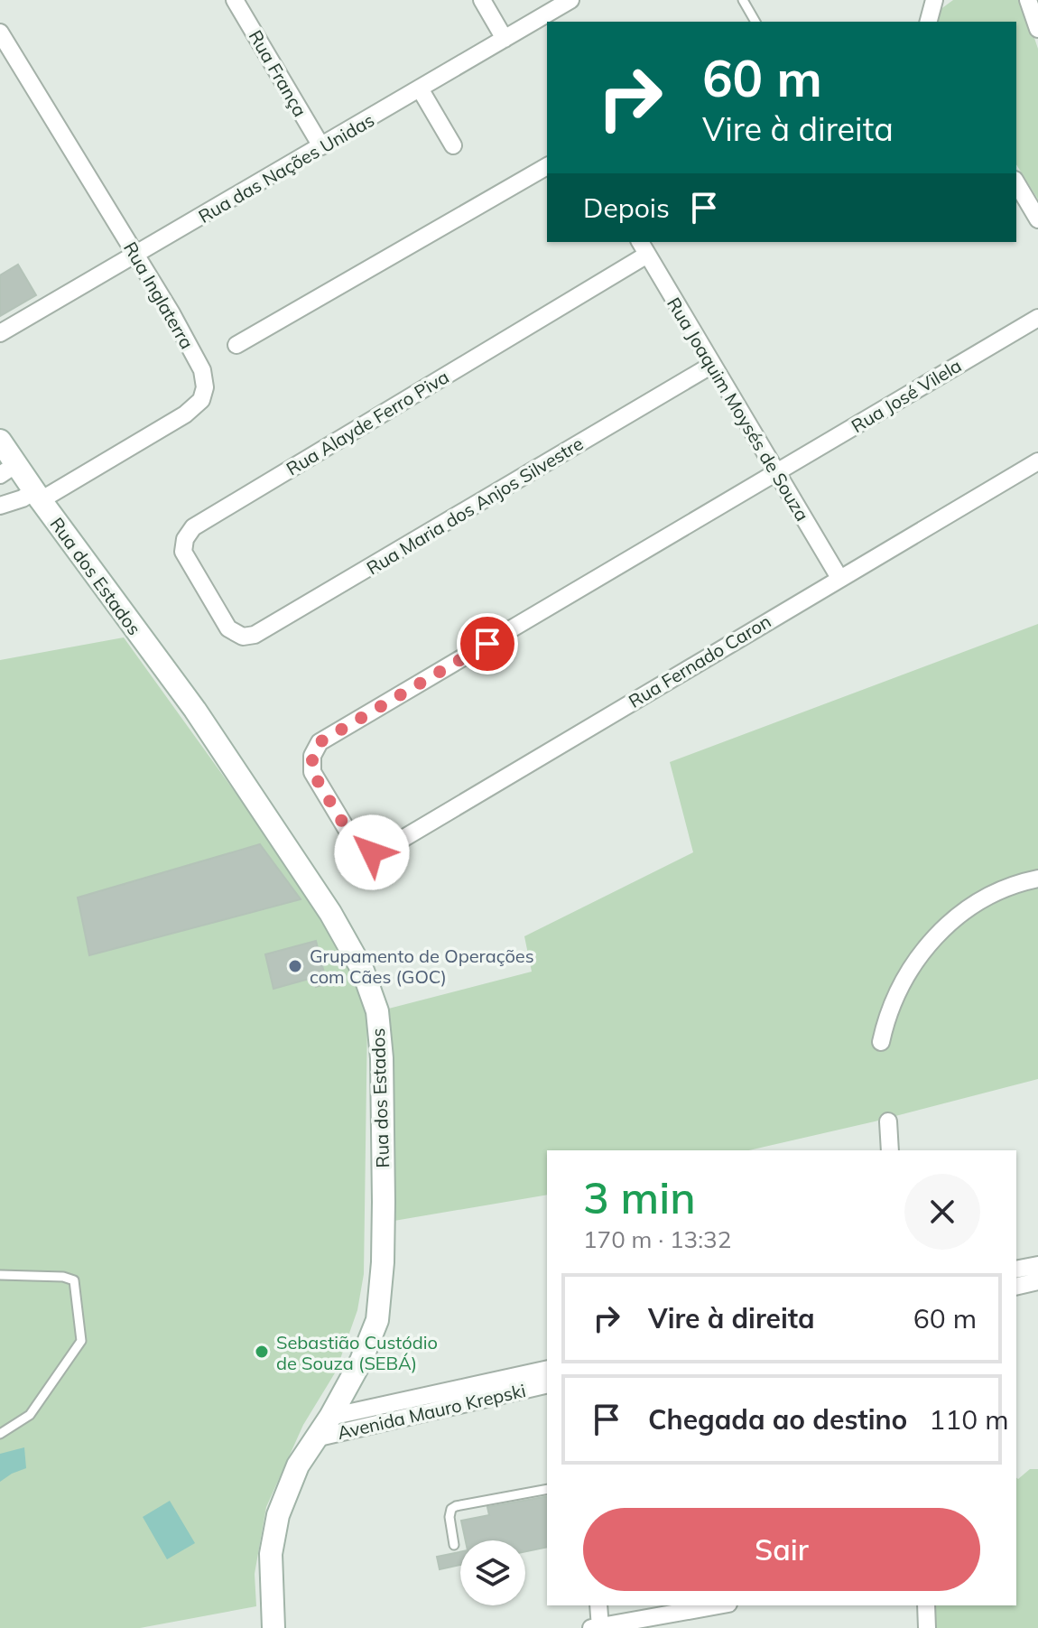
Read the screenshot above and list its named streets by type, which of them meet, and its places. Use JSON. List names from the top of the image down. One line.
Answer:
{"streets":{"street":["Rua França","Rua das Nações Unidas","Rua Inglaterra","Rua José Vilela","Rua Joaquim Moysés de Souza","Rua Alayde Ferro Piva","Rua Maria dos Anjos Silvestre","Rua dos Estados","Rua Fernado Caron","Avenida Mauro Krepski"]},"crossings":[["Rua França","Rua das Nações Unidas"],["Rua das Nações Unidas","Rua Inglaterra"],["Rua Inglaterra","Rua dos Estados"],["Rua José Vilela","Rua Joaquim Moysés de Souza"],["Rua José Vilela","Rua Fernado Caron"],["Rua Joaquim Moysés de Souza","Rua Alayde Ferro Piva"],["Rua Joaquim Moysés de Souza","Rua Maria dos Anjos Silvestre"],["Rua Joaquim Moysés de Souza","Rua Fernado Caron"],["Rua Alayde Ferro Piva","Rua Maria dos Anjos Silvestre"],["Rua dos Estados","Avenida Mauro Krepski"]],"places":["Grupamento de Operações com Cães (GOC)","Sebastião Custódio de Souza (SEBÁ)"],"page":{"turn":["60 m","Vire à direita"],"then":"Depois","heading":["3 min","170 m · 13:32"],"list":[{"name":"Vire à direita","value":"60 m"},{"name":"Chegada ao destino","value":"110 m"}],"buttons":"Sair"}}
